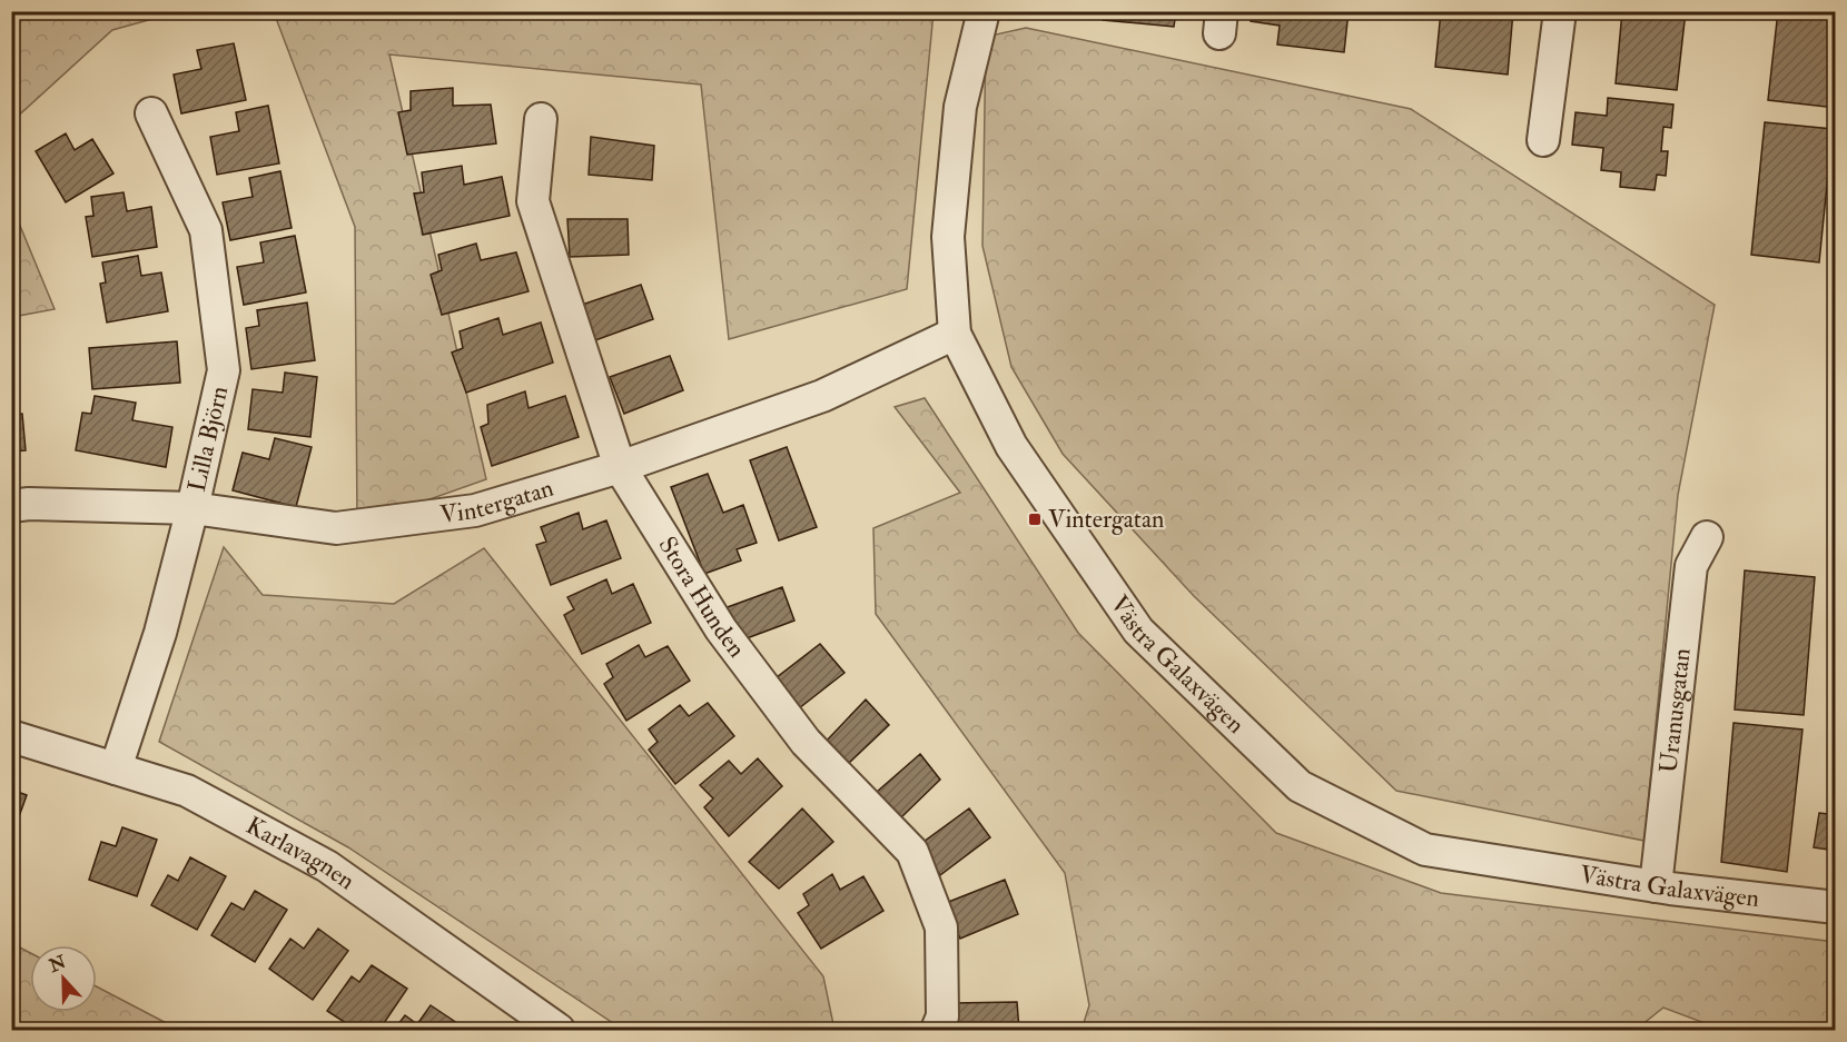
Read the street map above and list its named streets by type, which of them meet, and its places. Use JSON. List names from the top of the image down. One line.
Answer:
{"streets":{"street":["Lilla Björn","Vintergatan","Stora Hunden","Västra Galaxvägen","Uranusgatan","Karlavagnen"]},"crossings":[["Lilla Björn","Vintergatan"],["Lilla Björn","Karlavagnen"],["Vintergatan","Stora Hunden"],["Vintergatan","Västra Galaxvägen"],["Västra Galaxvägen","Uranusgatan"]],"places":{"transit":["Vintergatan"]},"north":"top"}
